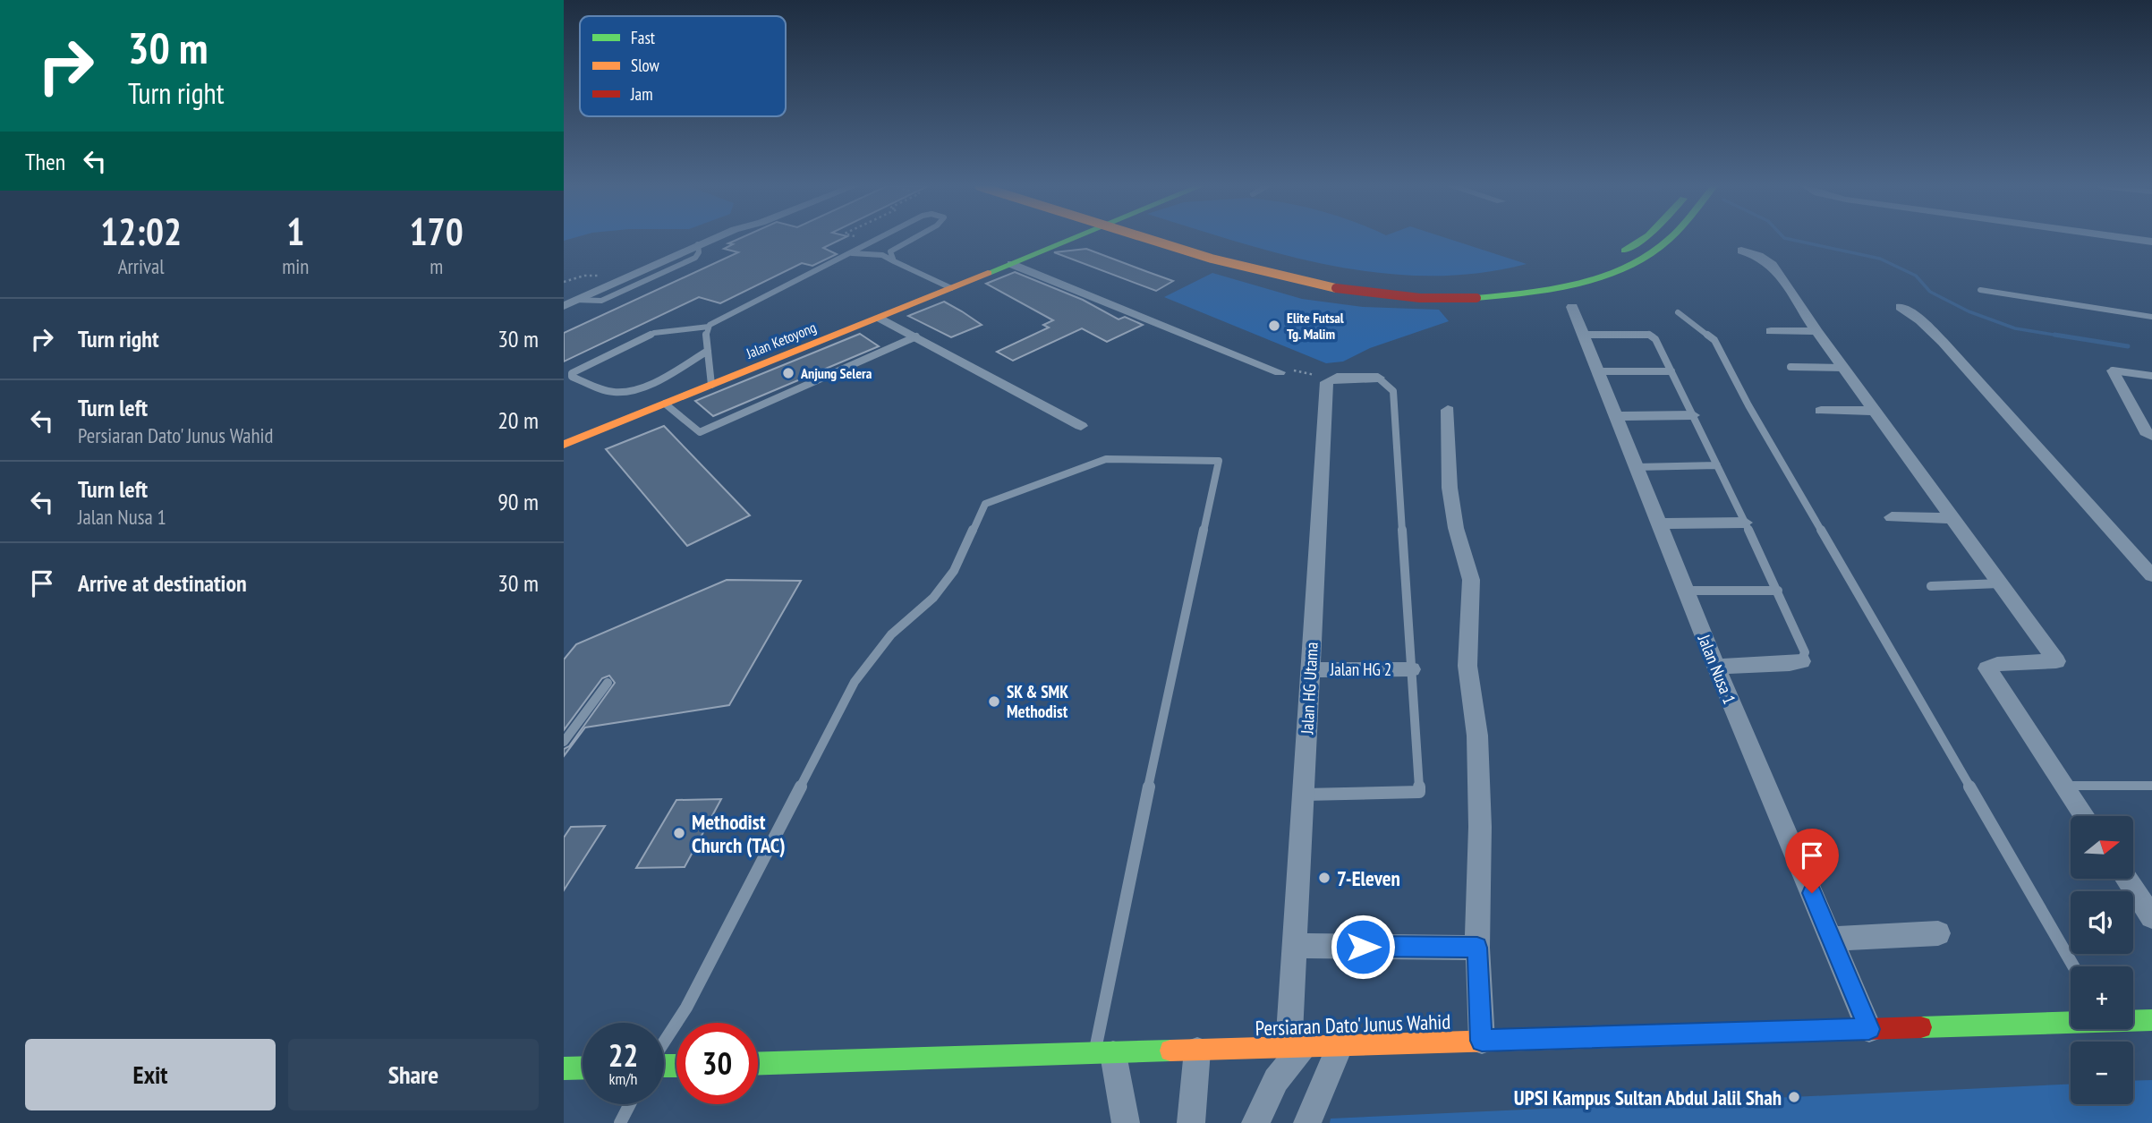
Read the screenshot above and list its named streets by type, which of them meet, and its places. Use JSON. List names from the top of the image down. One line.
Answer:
{"streets":{"main road":["Jalan Ketoyong","Persiaran Dato' Junus Wahid"],"street":["Jalan HG 2","Jalan Nusa 1","Jalan HG Utama"]},"crossings":[["Jalan HG 2","Jalan HG Utama"],["Jalan Nusa 1","Persiaran Dato' Junus Wahid"],["Jalan HG Utama","Persiaran Dato' Junus Wahid"]],"places":["Elite Futsal Tg. Malim","Anjung Selera","SK & SMK Methodist","Methodist Church (TAC)","7-Eleven","UPSI Kampus Sultan Abdul Jalil Shah"],"legend":["Fast","Slow","Jam"],"north":"right","page":{"turn":["30 m","Turn right"],"then":"Then","eta":["12:02","Arrival","1","min","170","m"],"list":[{"name":"Turn right","value":"30 m"},{"name":"Turn left","note":"Persiaran Dato' Junus Wahid","value":"20 m"},{"name":"Turn left","note":"Jalan Nusa 1","value":"90 m"},{"name":"Arrive at destination","value":"30 m"}],"map_buttons":["+","−"],"speed":"22 km/h","limit":"30","buttons":["Exit","Share"]}}
